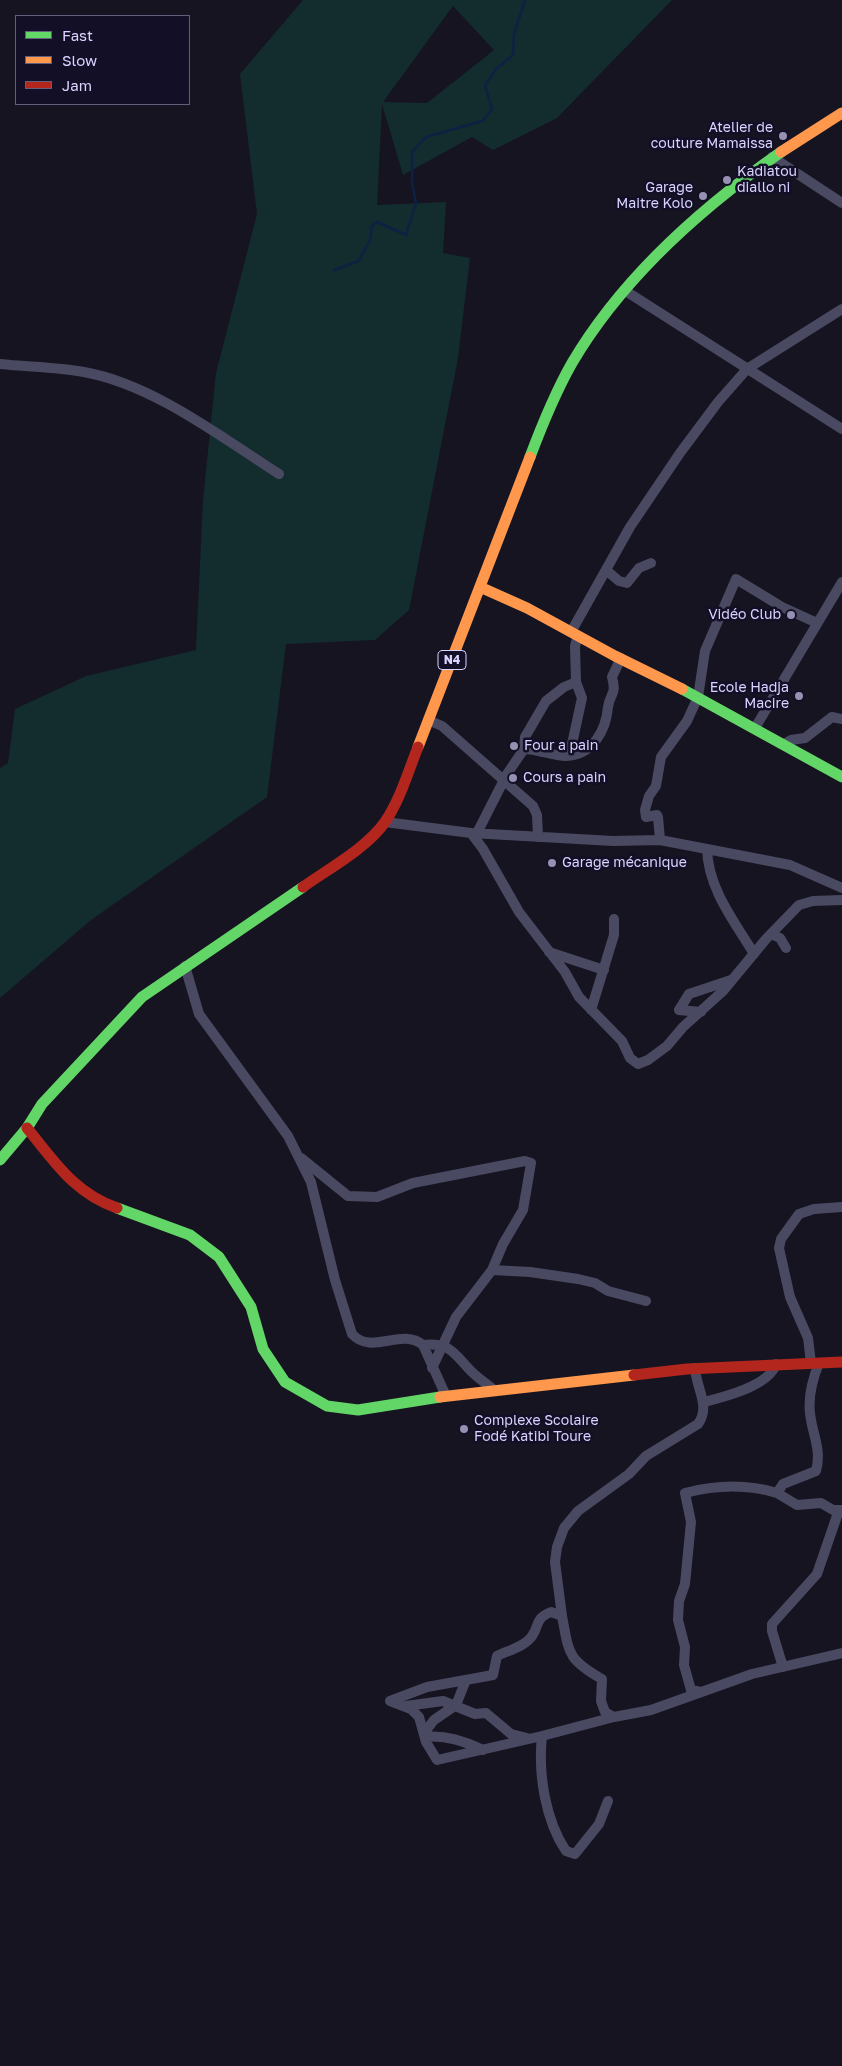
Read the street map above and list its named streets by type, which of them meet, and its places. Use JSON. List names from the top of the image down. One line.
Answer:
{"streets":{"main road":["N4"]},"places":["Atelier de couture Mamaissa","Kadiatou diallo ni","Garage Maitre Kolo","Vidéo Club","Ecole Hadja Macire","Four a pain","Cours a pain","Garage mécanique","Complexe Scolaire Fodé Katibi Toure"],"legend":["Fast","Slow","Jam"]}
